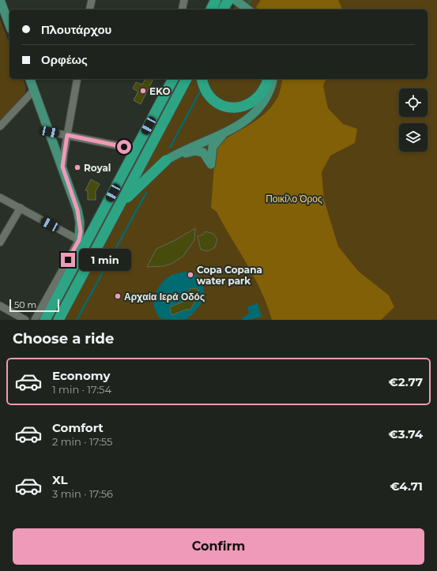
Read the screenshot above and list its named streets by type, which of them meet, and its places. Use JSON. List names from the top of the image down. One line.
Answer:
{"parks":["Ποικίλο Όρος"],"places":["EKO","Royal","Copa Copana water park","Αρχαία Ιερά Οδός"],"scale_bar":"50 m","page":{"banner":["Πλουτάρχου","Ορφέως"],"bubble":"1 min","scale":"50 m","heading":"Choose a ride","list":[{"name":"Economy","note":"1 min · 17:54","value":"€2.77"},{"name":"Comfort","note":"2 min · 17:55","value":"€3.74"},{"name":"XL","note":"3 min · 17:56","value":"€4.71"}],"buttons":"Confirm"}}
